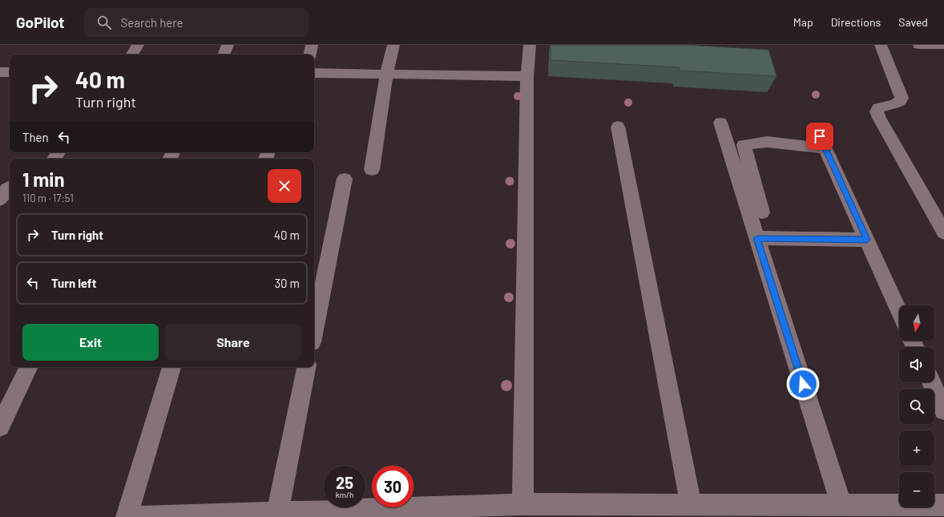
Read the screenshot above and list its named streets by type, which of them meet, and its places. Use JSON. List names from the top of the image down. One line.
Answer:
{"north":"bottom","page":{"header":"GoPilot","search":"Search here","nav":["Map","Directions","Saved"],"turn":["40 m","Turn right"],"then":"Then","heading":["1 min","110 m · 17:51"],"list":[{"name":"Turn right","value":"40 m"},{"name":"Turn left","value":"30 m"}],"map_buttons":["+","−"],"buttons":["Exit","Share"],"speed":"25 km/h","limit":"30"}}
